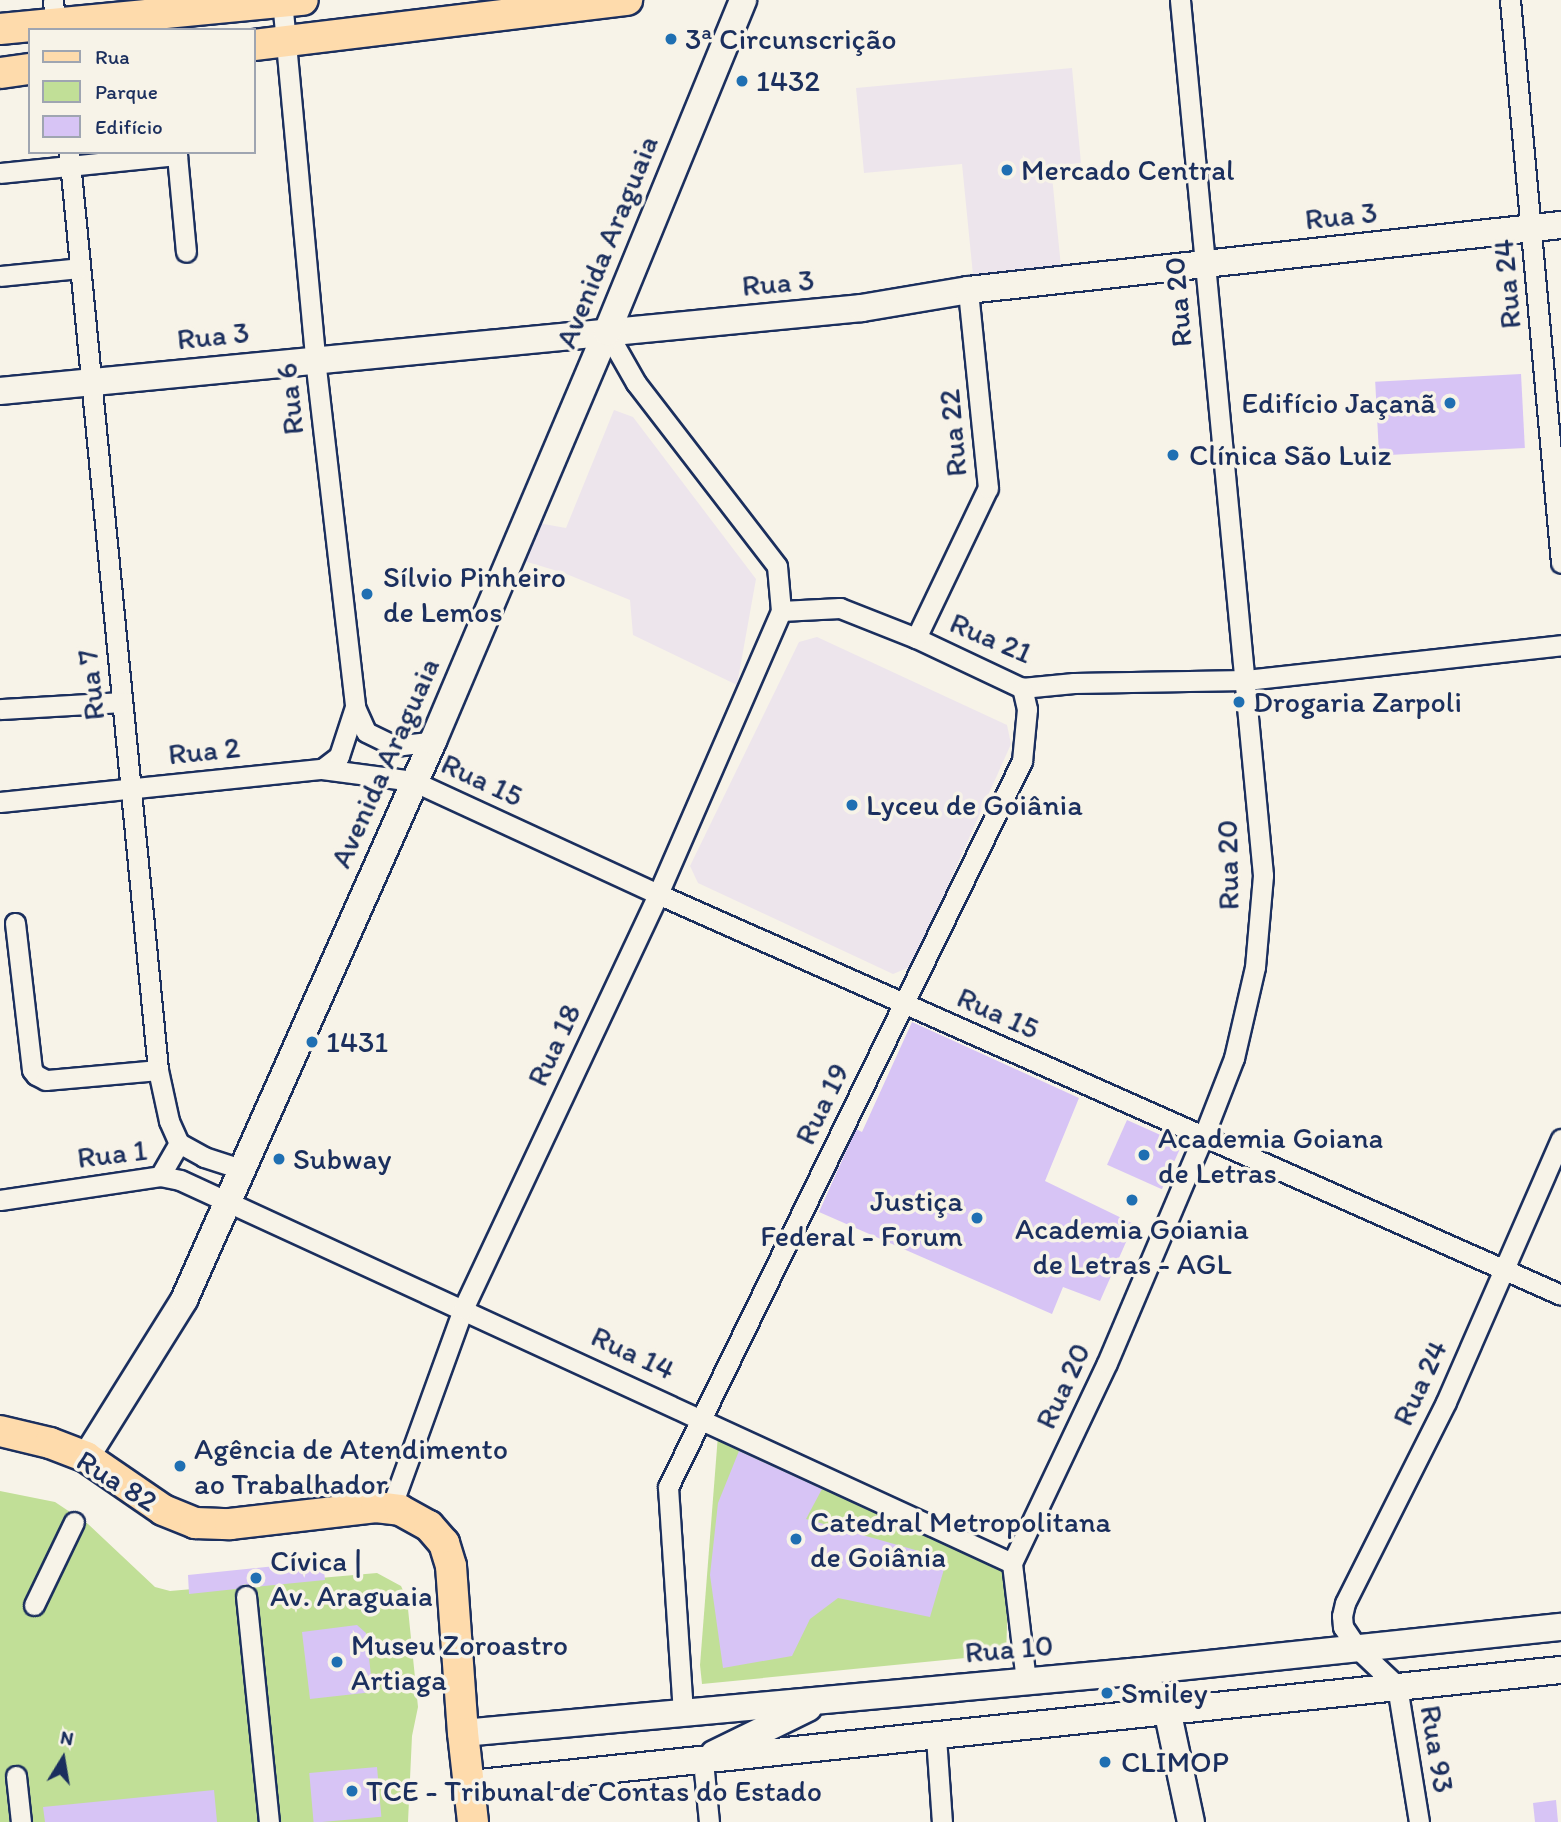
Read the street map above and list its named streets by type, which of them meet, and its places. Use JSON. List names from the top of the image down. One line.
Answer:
{"streets":{"main road":["Rua 3","Avenida Araguaia","Rua 82","Rua 10"],"street":["Rua 24","Rua 20","Rua 6","Rua 22","Rua 21","Rua 7","Rua 2","Rua 15","Rua 18","Rua 19","Rua 1","Rua 14","Rua 93"]},"crossings":[["Rua 3","Avenida Araguaia"],["Rua 3","Rua 24"],["Rua 3","Rua 20"],["Rua 3","Rua 6"],["Rua 3","Rua 22"],["Rua 3","Rua 7"],["Avenida Araguaia","Rua 6"],["Avenida Araguaia","Rua 2"],["Avenida Araguaia","Rua 15"],["Avenida Araguaia","Rua 1"],["Avenida Araguaia","Rua 14"],["Avenida Araguaia","Rua 82"],["Rua 24","Rua 15"],["Rua 24","Rua 10"],["Rua 20","Rua 21"],["Rua 20","Rua 15"],["Rua 20","Rua 14"],["Rua 6","Rua 2"],["Rua 22","Rua 21"],["Rua 21","Rua 18"],["Rua 21","Rua 19"],["Rua 7","Rua 2"],["Rua 2","Rua 15"],["Rua 15","Rua 18"],["Rua 15","Rua 19"],["Rua 18","Rua 14"],["Rua 18","Rua 82"],["Rua 19","Rua 14"],["Rua 19","Rua 10"],["Rua 1","Rua 14"],["Rua 82","Rua 10"]],"places":["3ª Circunscrição","1432","Mercado Central","Edifício Jaçanã","Clínica São Luiz","Sílvio Pinheiro de Lemos","Drogaria Zarpoli","Lyceu de Goiânia","1431","Academia Goiana de Letras","Subway","Academia Goiania de Letras - AGL","Justiça Federal - Forum","Agência de Atendimento ao Trabalhador","Catedral Metropolitana de Goiânia","Cívica | Av. Araguaia","Museu Zoroastro Artiaga","Smiley","CLIMOP","TCE - Tribunal de Contas do Estado"],"legend":["Rua","Parque","Edifício"],"north":"top"}
